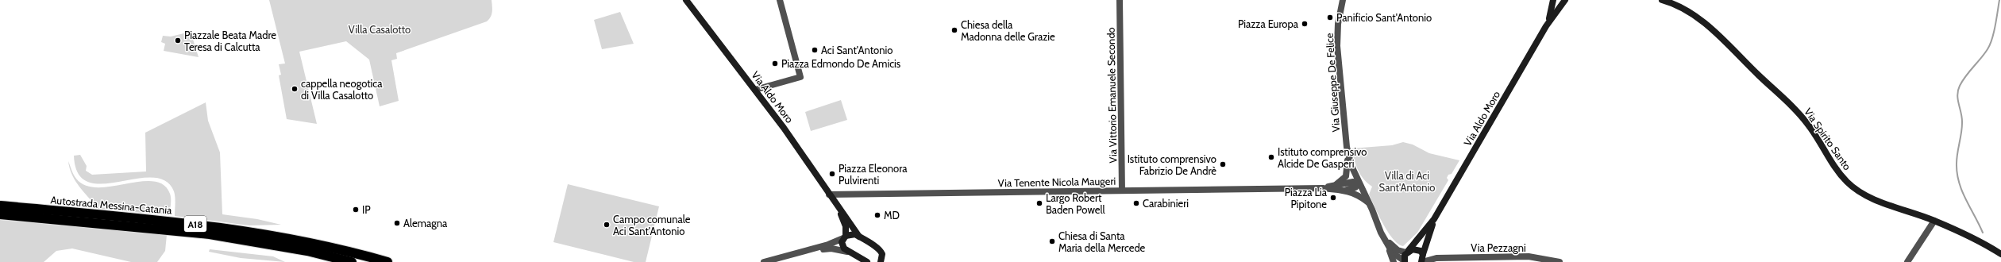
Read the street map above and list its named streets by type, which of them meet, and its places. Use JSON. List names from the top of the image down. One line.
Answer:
{"streets":{"highway":["Autostrada Messina-Catania","A18"],"main road":["Via Aldo Moro","Via Spirito Santo"],"street":["Via Giuseppe De Felice","Via Vittorio Emanuele Secondo","Via Tenente Nicola Maugeri","Via Pezzagni"]},"crossings":[["Via Vittorio Emanuele Secondo","Via Tenente Nicola Maugeri"],["Via Aldo Moro","Via Tenente Nicola Maugeri"]],"parks":["Villa Casalotto","Villa di Aci Sant'Antonio"],"places":["Panificio Sant'Antonio","Piazza Europa","Chiesa della Madonna delle Grazie","Piazzale Beata Madre Teresa di Calcutta","Aci Sant'Antonio","Piazza Edmondo De Amicis","cappella neogotica di Villa Casalotto","Istituto comprensivo Alcide De Gasperi","Istituto comprensivo Fabrizio De Andrè","Piazza Eleonora Pulvirenti","Piazza Lia Pipitone","Largo Robert Baden Powell","Carabinieri","IP","MD","Alemagna","Campo comunale Aci Sant'Antonio","Chiesa di Santa Maria della Mercede"]}
